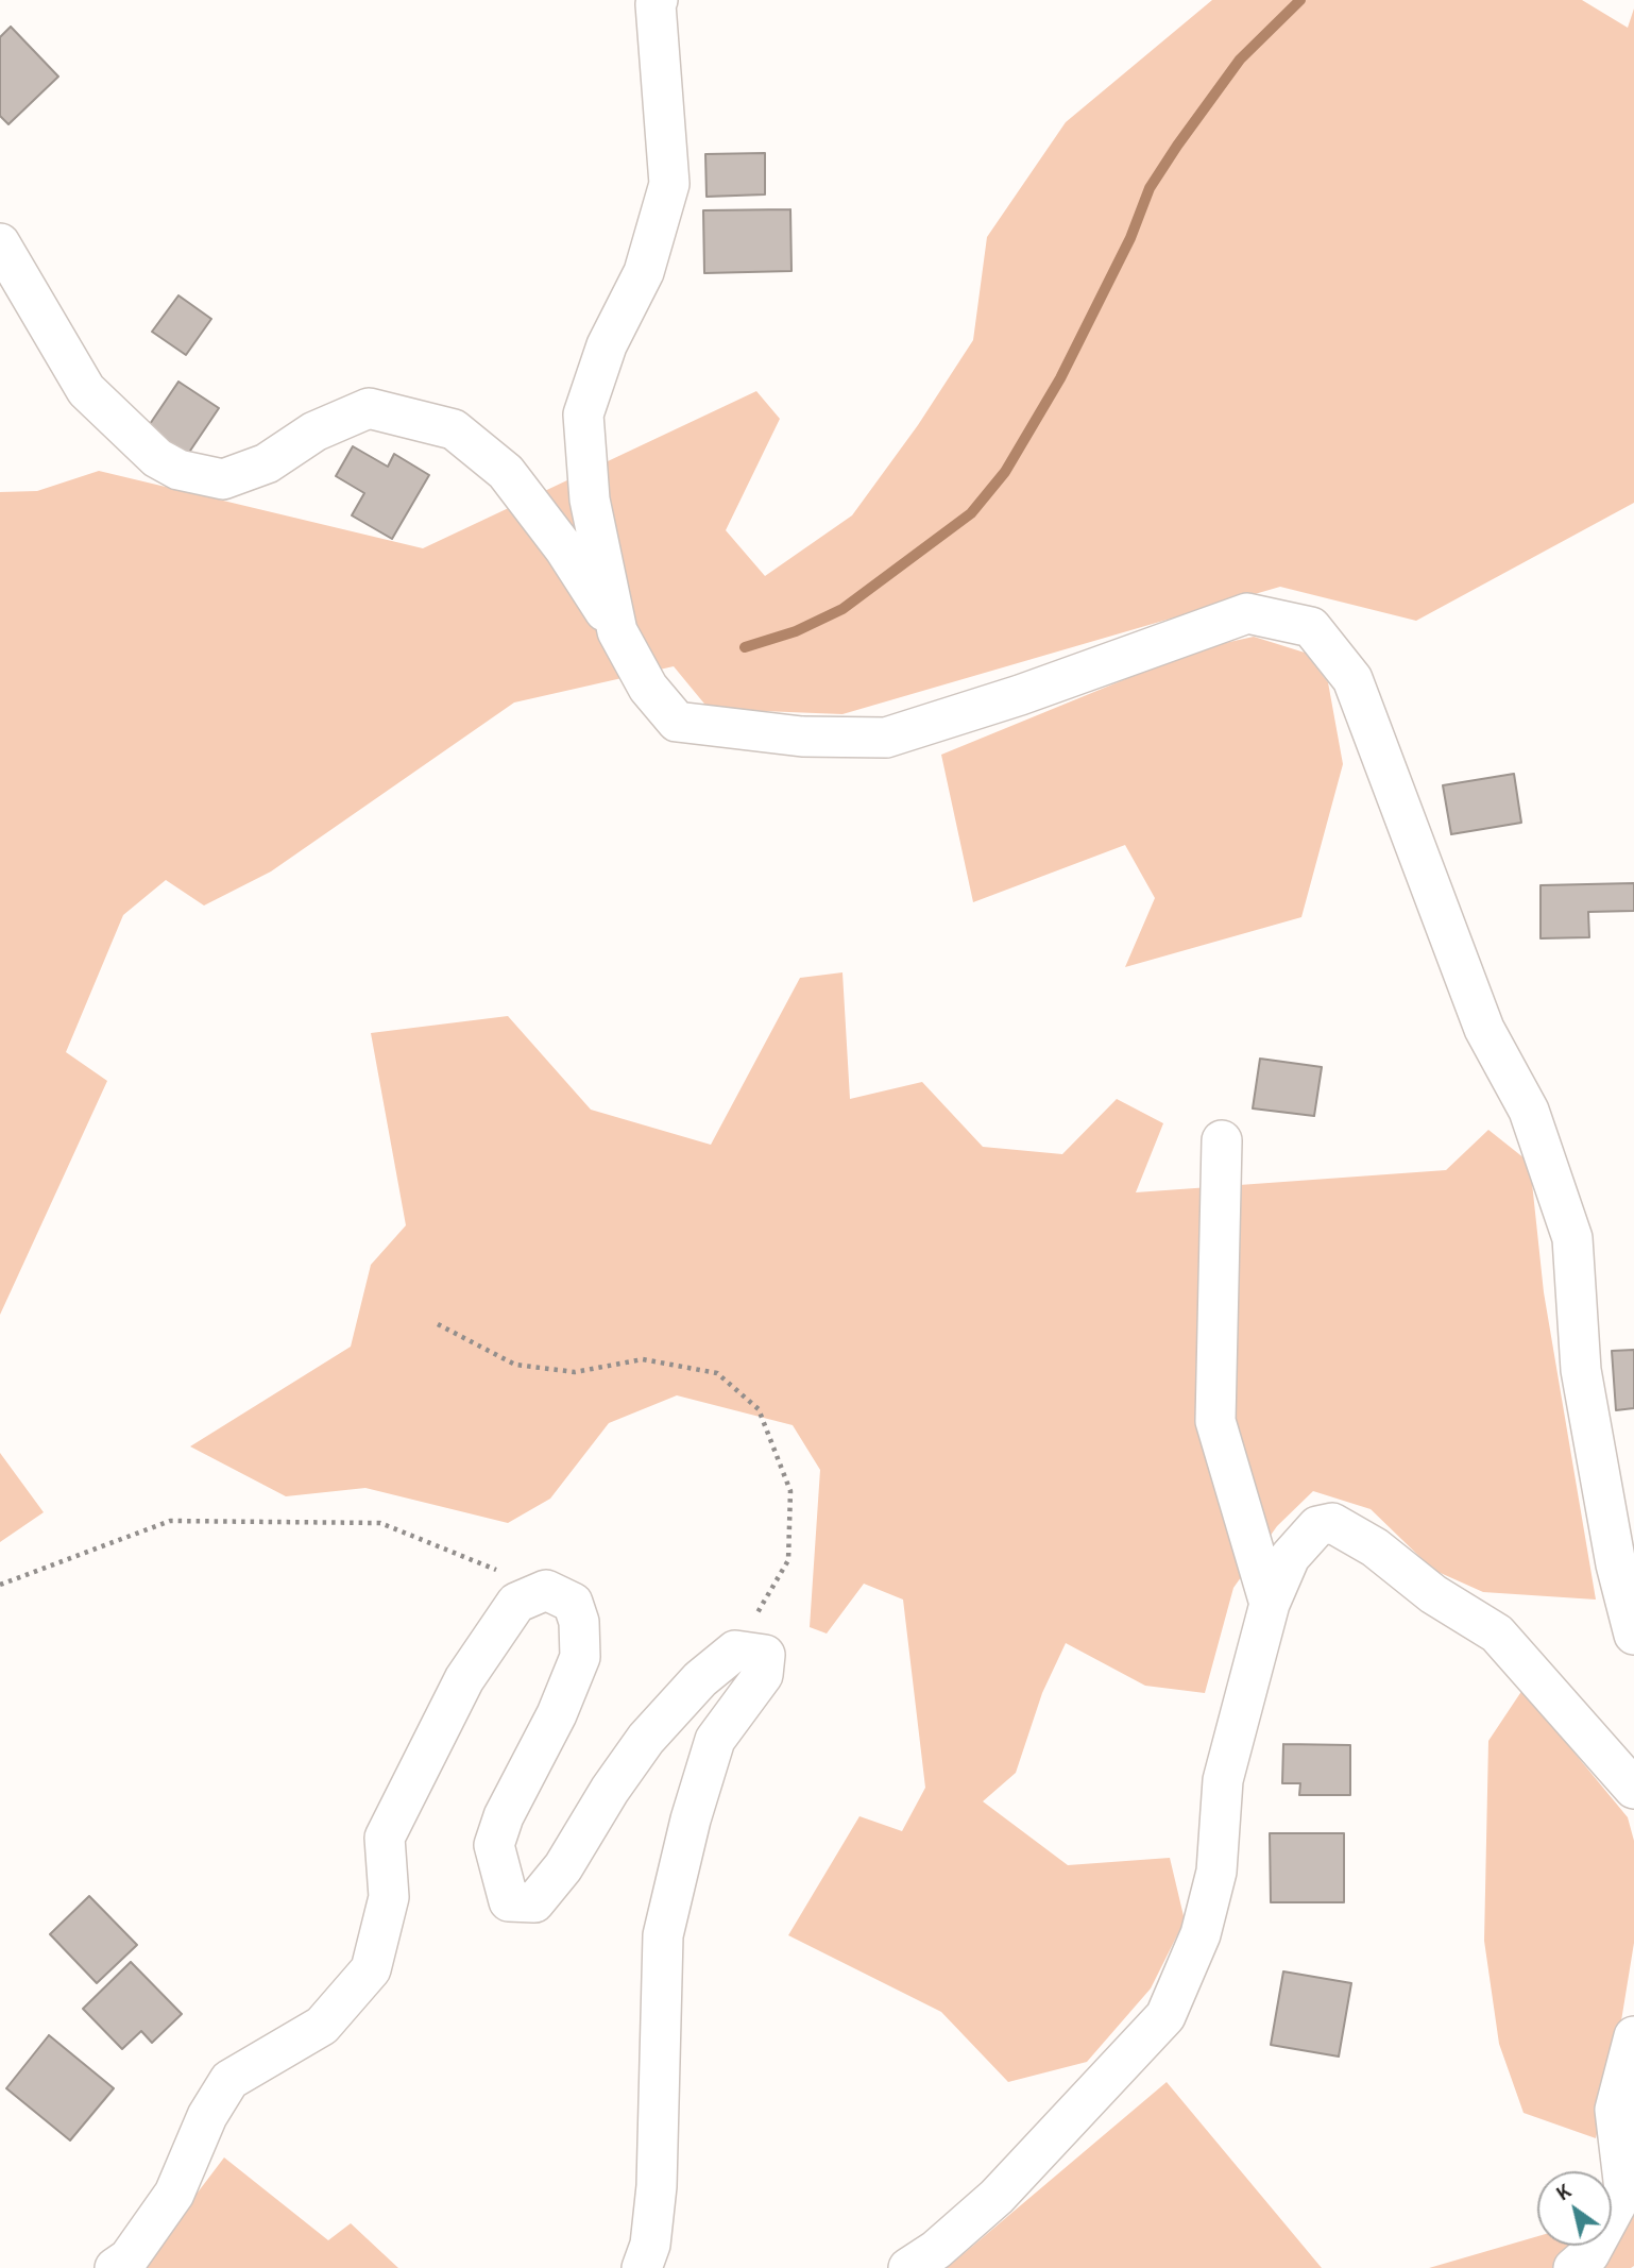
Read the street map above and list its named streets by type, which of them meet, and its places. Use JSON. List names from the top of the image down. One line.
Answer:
{"north":"top left"}
